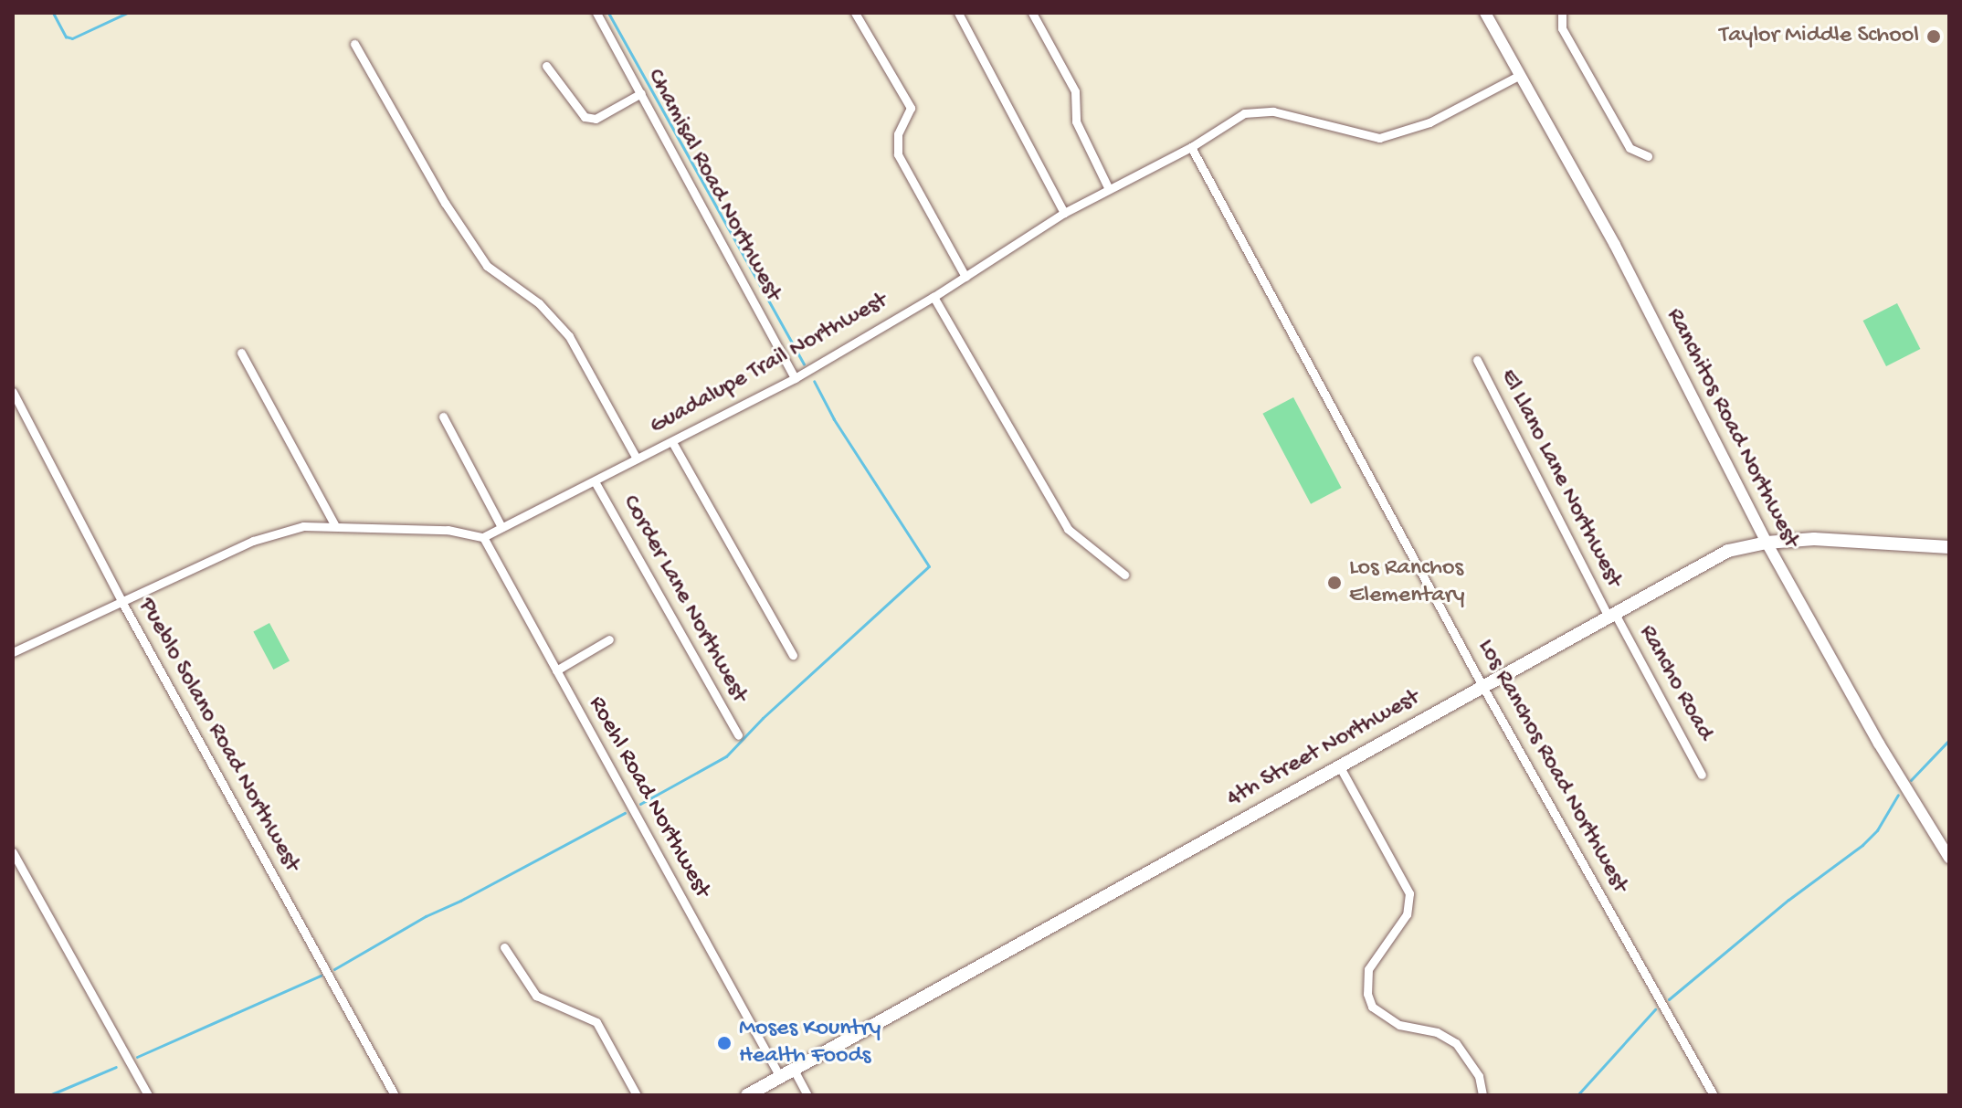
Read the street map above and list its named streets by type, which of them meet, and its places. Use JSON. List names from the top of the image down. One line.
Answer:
{"streets":{"main road":["4th Street Northwest"],"street":["Chamisal Road Northwest","Guadalupe Trail Northwest","Ranchitos Road Northwest","El Llano Lane Northwest","Corder Lane Northwest","Rancho Road","Pueblo Solano Road Northwest","Los Ranchos Road Northwest","Roehl Road Northwest"]},"crossings":[["Chamisal Road Northwest","Guadalupe Trail Northwest"],["Guadalupe Trail Northwest","Ranchitos Road Northwest"],["Guadalupe Trail Northwest","Corder Lane Northwest"],["Guadalupe Trail Northwest","Los Ranchos Road Northwest"],["Guadalupe Trail Northwest","Roehl Road Northwest"],["Ranchitos Road Northwest","4th Street Northwest"],["El Llano Lane Northwest","Rancho Road"],["El Llano Lane Northwest","4th Street Northwest"],["Rancho Road","4th Street Northwest"],["4th Street Northwest","Los Ranchos Road Northwest"],["4th Street Northwest","Roehl Road Northwest"]],"places":["Taylor Middle School","Los Ranchos Elementary","Moses Kountry Health Foods"]}
